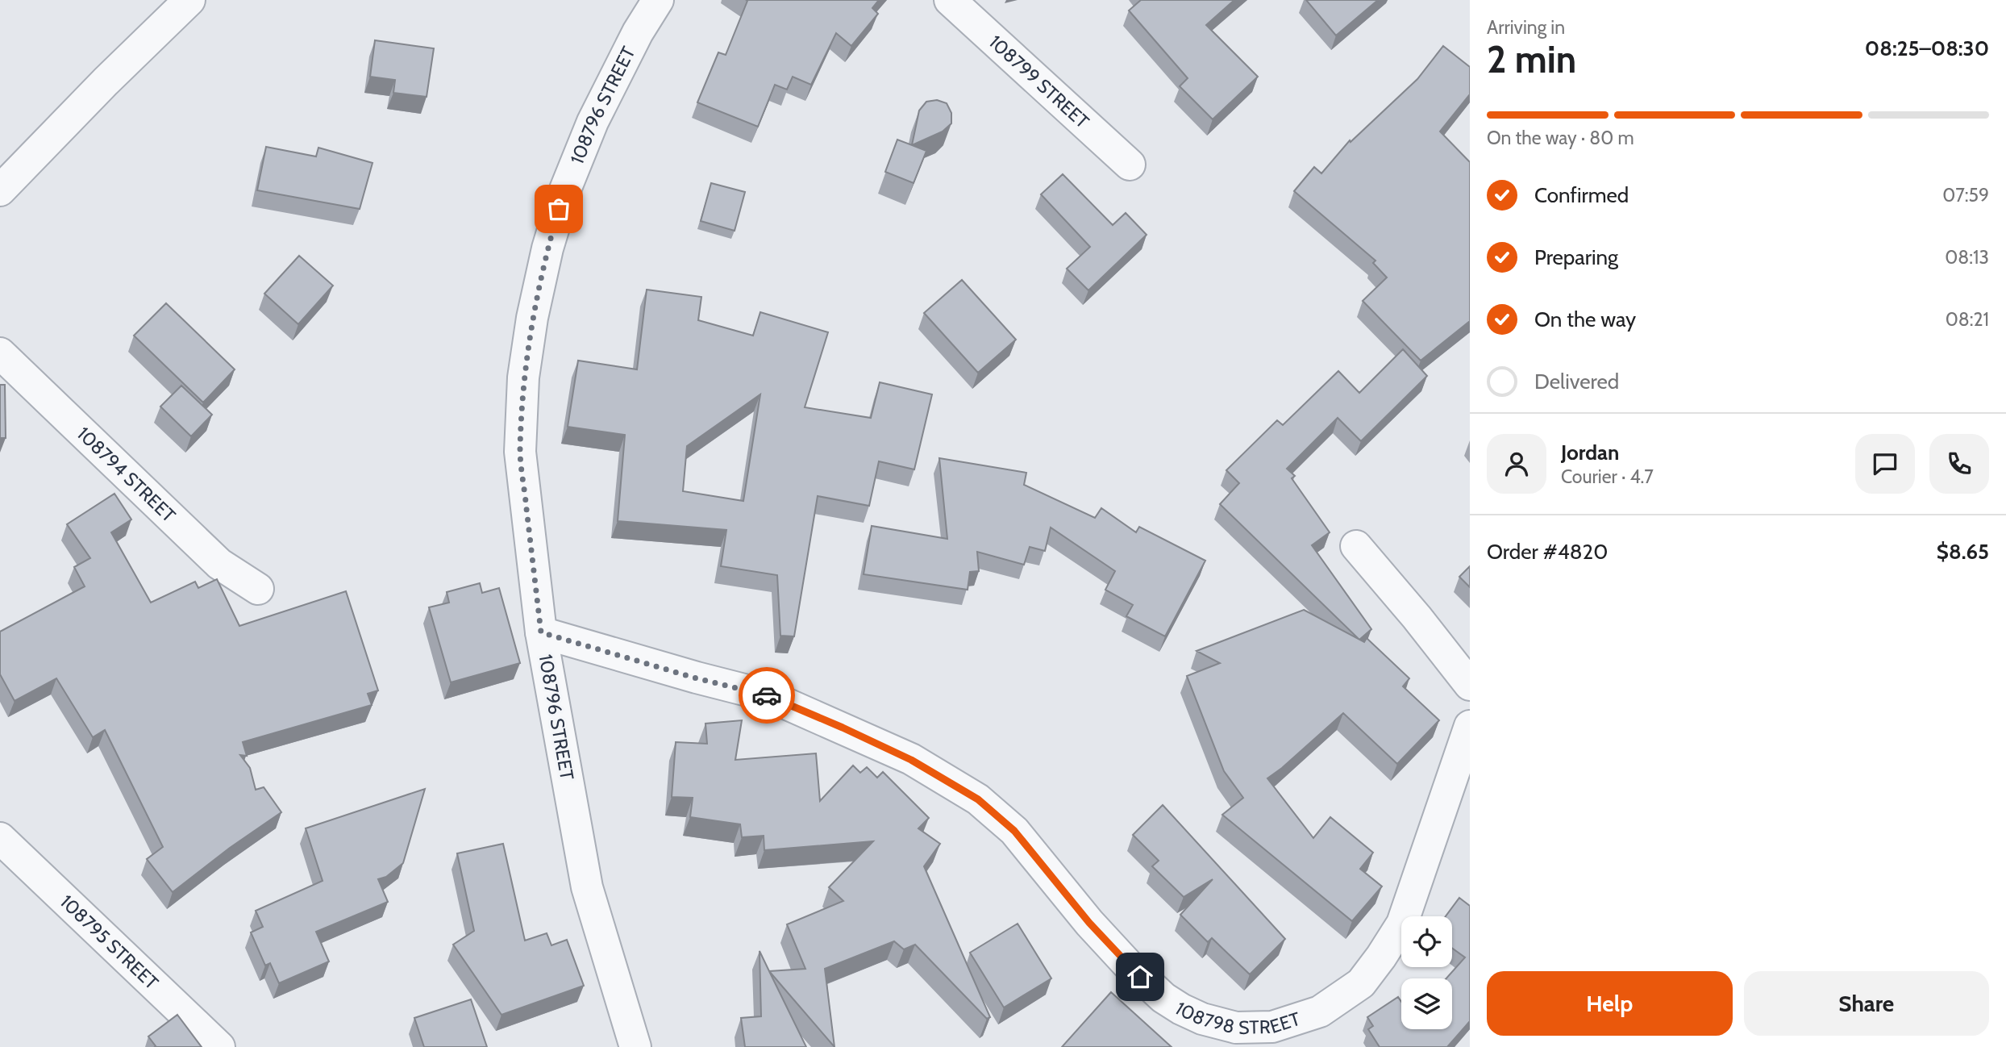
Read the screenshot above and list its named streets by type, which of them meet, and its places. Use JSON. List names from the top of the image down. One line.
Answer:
{"streets":{"street":["108799 STREET","108796 STREET","108794 STREET","108795 STREET","108798 STREET"]},"crossings":[["108796 STREET","108798 STREET"]],"page":{"heading":["2 min","Arriving in","08:25–08:30"],"panel":["Jordan","Courier · 4.7","Order #4820","$8.65"],"bar":"On the way · 80 m","list":[["Confirmed","07:59"],["Preparing","08:13"],["On the way","08:21"],"Delivered"],"buttons":["Help","Share"]}}
